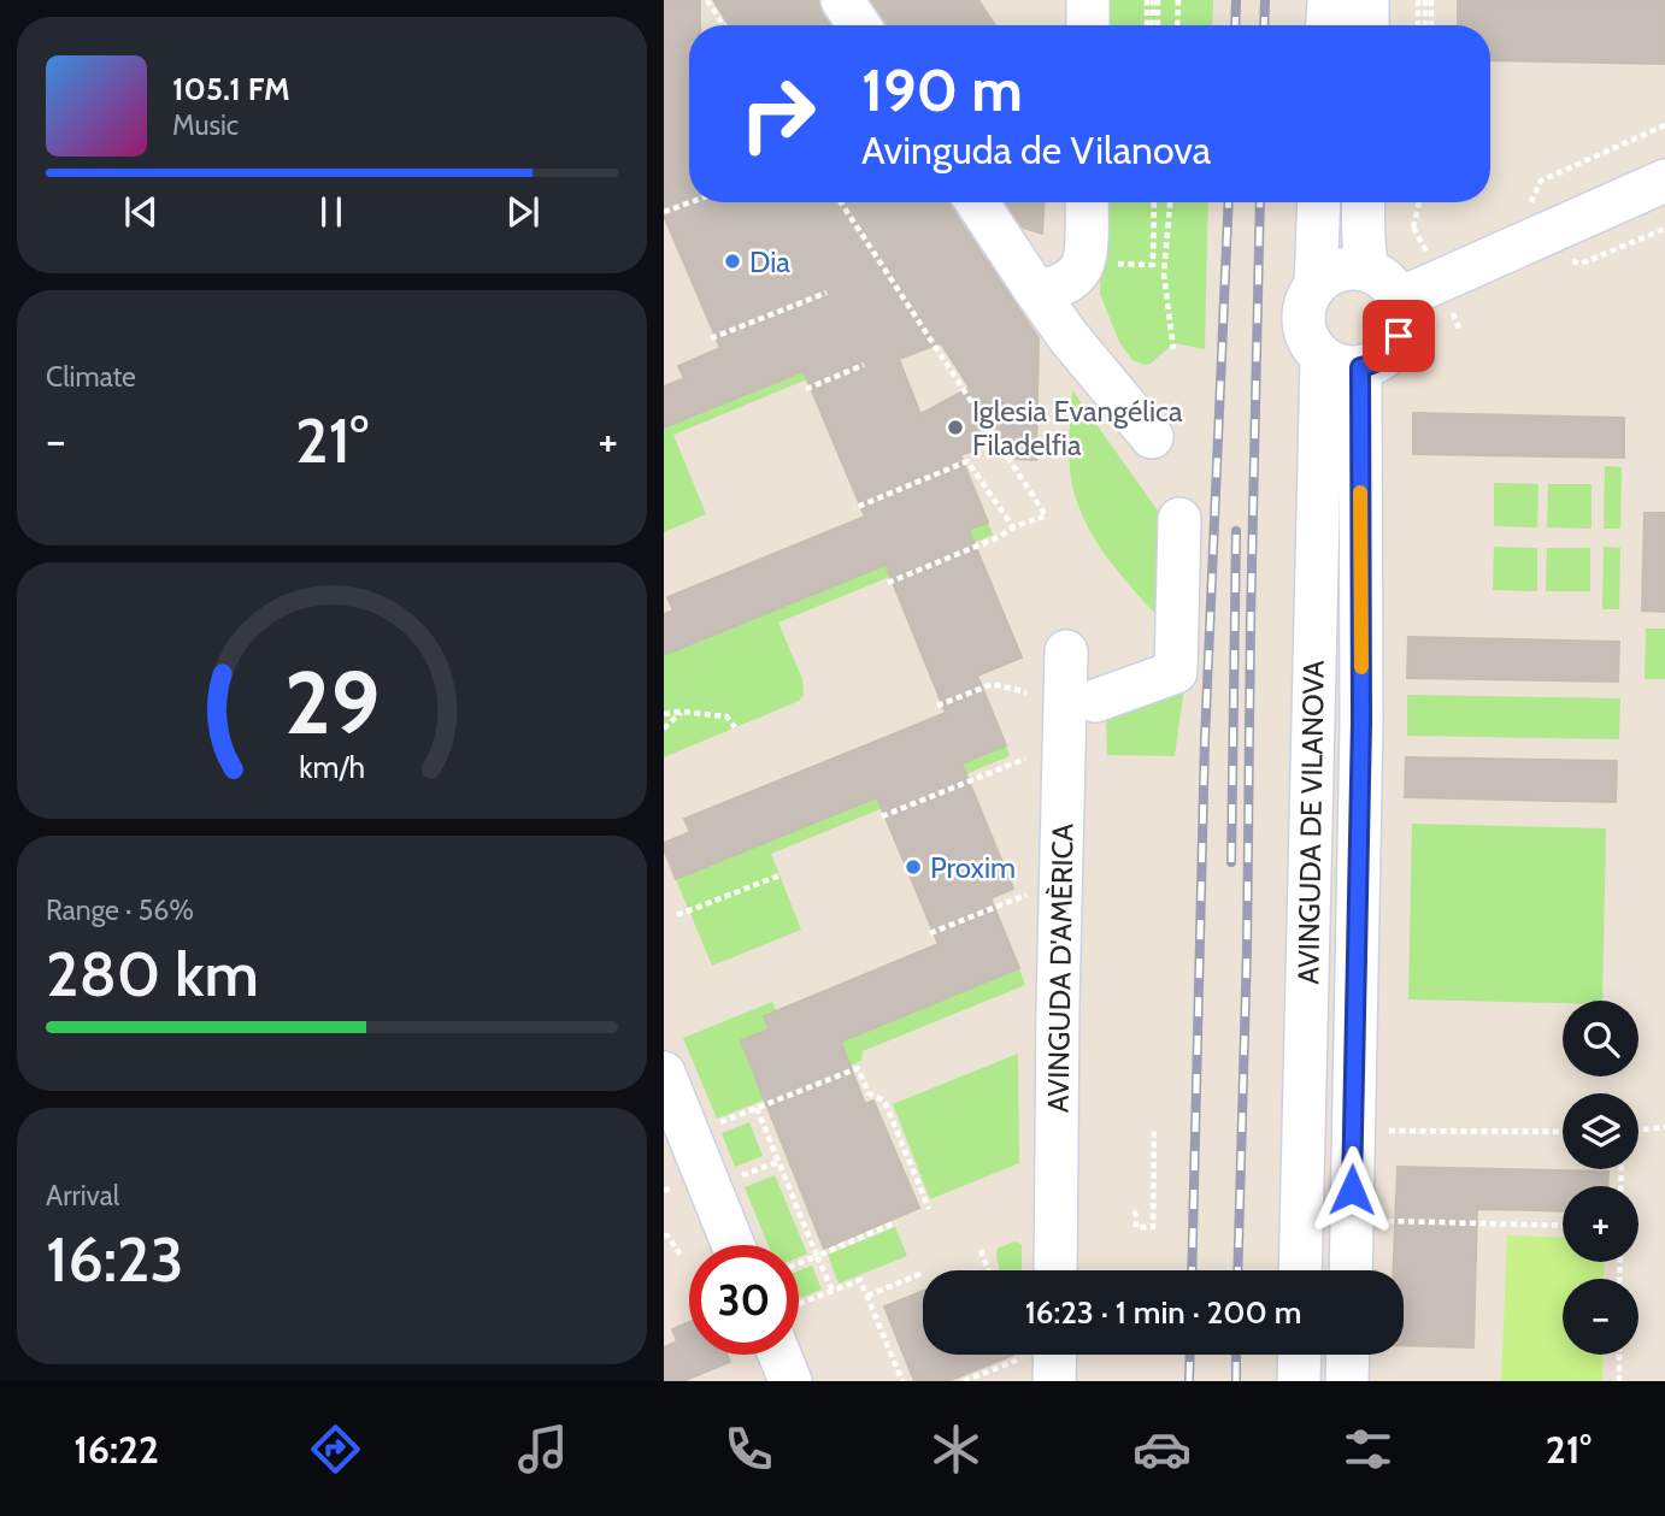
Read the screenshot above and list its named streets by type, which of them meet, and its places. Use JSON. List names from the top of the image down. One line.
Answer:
{"streets":{"street":["AVINGUDA DE VILANOVA","AVINGUDA D'AMÈRICA"]},"places":["Dia","Iglesia Evangélica Filadelfia","Proxim"],"page":{"turn":["190 m","Avinguda de Vilanova"],"song":["105.1 FM","Music"],"tile":["Climate",["Range · 56%","280 km"],["Arrival","16:23"]],"heat":["−","21°","+"],"map_buttons":["+","−"],"limit":"30","trip":"16:23 · 1 min · 200 m","tabs":["16:22","21°"],"gauge":["29","km/h"]}}
